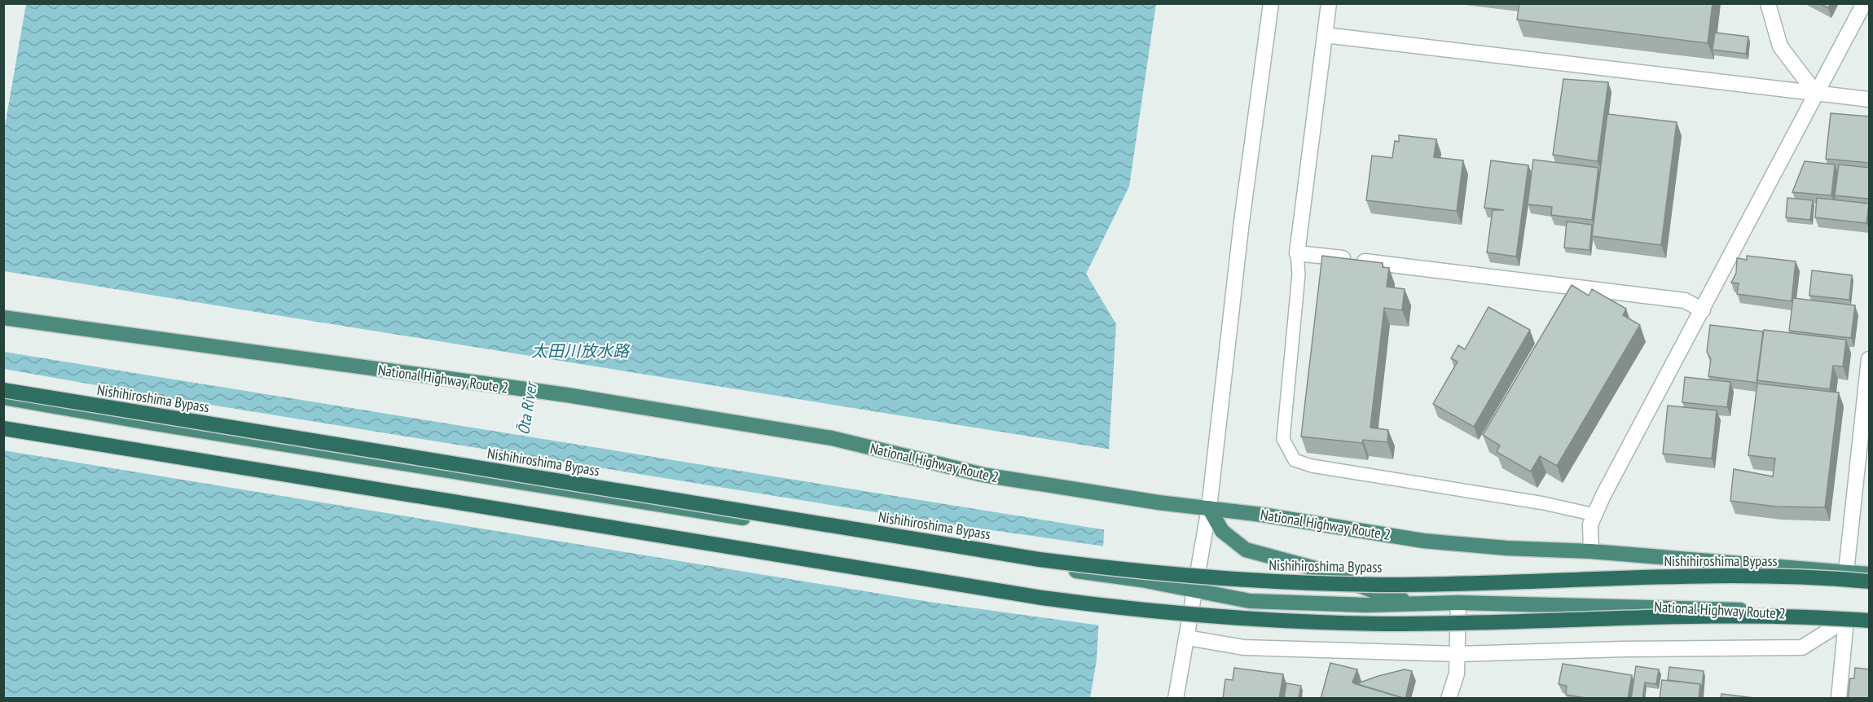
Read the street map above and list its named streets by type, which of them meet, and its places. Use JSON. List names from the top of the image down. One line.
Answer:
{"streets":{"highway":["National Highway Route 2","Nishihiroshima Bypass"]},"water":["太田川放水路","Ōta River"]}
